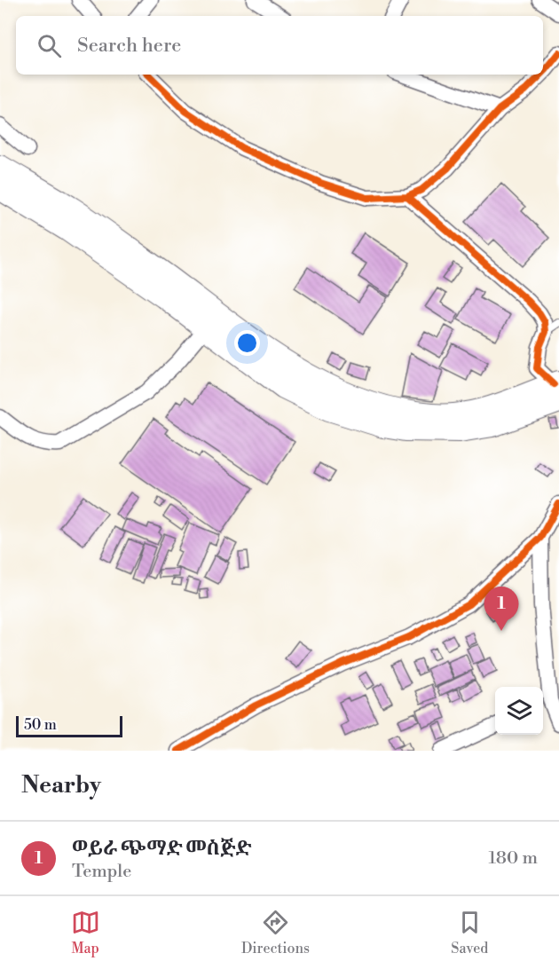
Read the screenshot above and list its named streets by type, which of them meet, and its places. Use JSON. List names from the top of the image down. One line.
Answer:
{"scale_bar":"50 m","page":{"search":"Search here","pins":"1","scale":"50 m","heading":"Nearby","list":[{"mark":"1","name":"ወይራ ጭማድ መስጅድ","note":"Temple","value":"180 m"}],"nav":["Map","Directions","Saved"]}}
